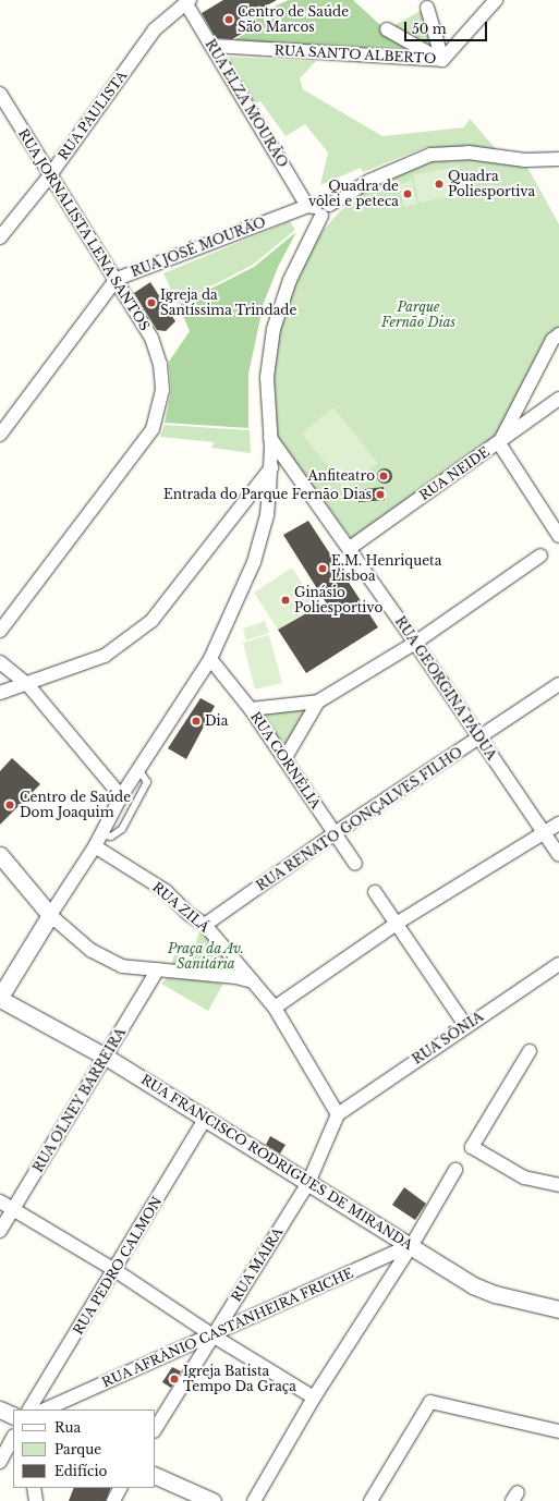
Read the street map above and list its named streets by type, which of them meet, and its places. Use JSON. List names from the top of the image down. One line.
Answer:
{"streets":{"street":["RUA SANTO ALBERTO","RUA ELZA MOURÃO","RUA PAULISTA","RUA JORNALISTA LENA SANTOS","RUA JOSÉ MOURÃO","RUA NEIDE","RUA GEORGINA PÁDUA","RUA CORNÉLIA","RUA RENATO GONÇALVES FILHO","RUA ZILÁ","RUA SÔNIA","RUA OLNEY BARREIRA","RUA FRANCISCO RODRIGUES DE MIRANDA","RUA MAÍRA","RUA PEDRO CALMON","RUA AFRÂNIO CASTANHEIRA FRICHE"]},"crossings":[["RUA SANTO ALBERTO","RUA ELZA MOURÃO"],["RUA ELZA MOURÃO","RUA PAULISTA"],["RUA ELZA MOURÃO","RUA JOSÉ MOURÃO"],["RUA PAULISTA","RUA JORNALISTA LENA SANTOS"],["RUA JORNALISTA LENA SANTOS","RUA JOSÉ MOURÃO"],["RUA NEIDE","RUA GEORGINA PÁDUA"],["RUA GEORGINA PÁDUA","RUA RENATO GONÇALVES FILHO"],["RUA CORNÉLIA","RUA RENATO GONÇALVES FILHO"],["RUA RENATO GONÇALVES FILHO","RUA ZILÁ"],["RUA ZILÁ","RUA SÔNIA"],["RUA ZILÁ","RUA MAÍRA"],["RUA SÔNIA","RUA MAÍRA"],["RUA OLNEY BARREIRA","RUA FRANCISCO RODRIGUES DE MIRANDA"],["RUA FRANCISCO RODRIGUES DE MIRANDA","RUA MAÍRA"],["RUA FRANCISCO RODRIGUES DE MIRANDA","RUA PEDRO CALMON"],["RUA FRANCISCO RODRIGUES DE MIRANDA","RUA AFRÂNIO CASTANHEIRA FRICHE"],["RUA MAÍRA","RUA AFRÂNIO CASTANHEIRA FRICHE"]],"parks":["Parque Fernão Dias","Praça da Av. Sanitária"],"places":["Centro de Saúde São Marcos","Quadra Poliesportiva","Quadra de vôlei e peteca","Igreja da Santíssima Trindade","Anfiteatro","Entrada do Parque Fernão Dias","E.M. Henriqueta Lisboa","Ginásio Poliesportivo","Dia","Centro de Saúde Dom Joaquim","Igreja Batista Tempo Da Graça"],"legend":["Rua","Parque","Edifício"],"scale_bar":"50 m"}
